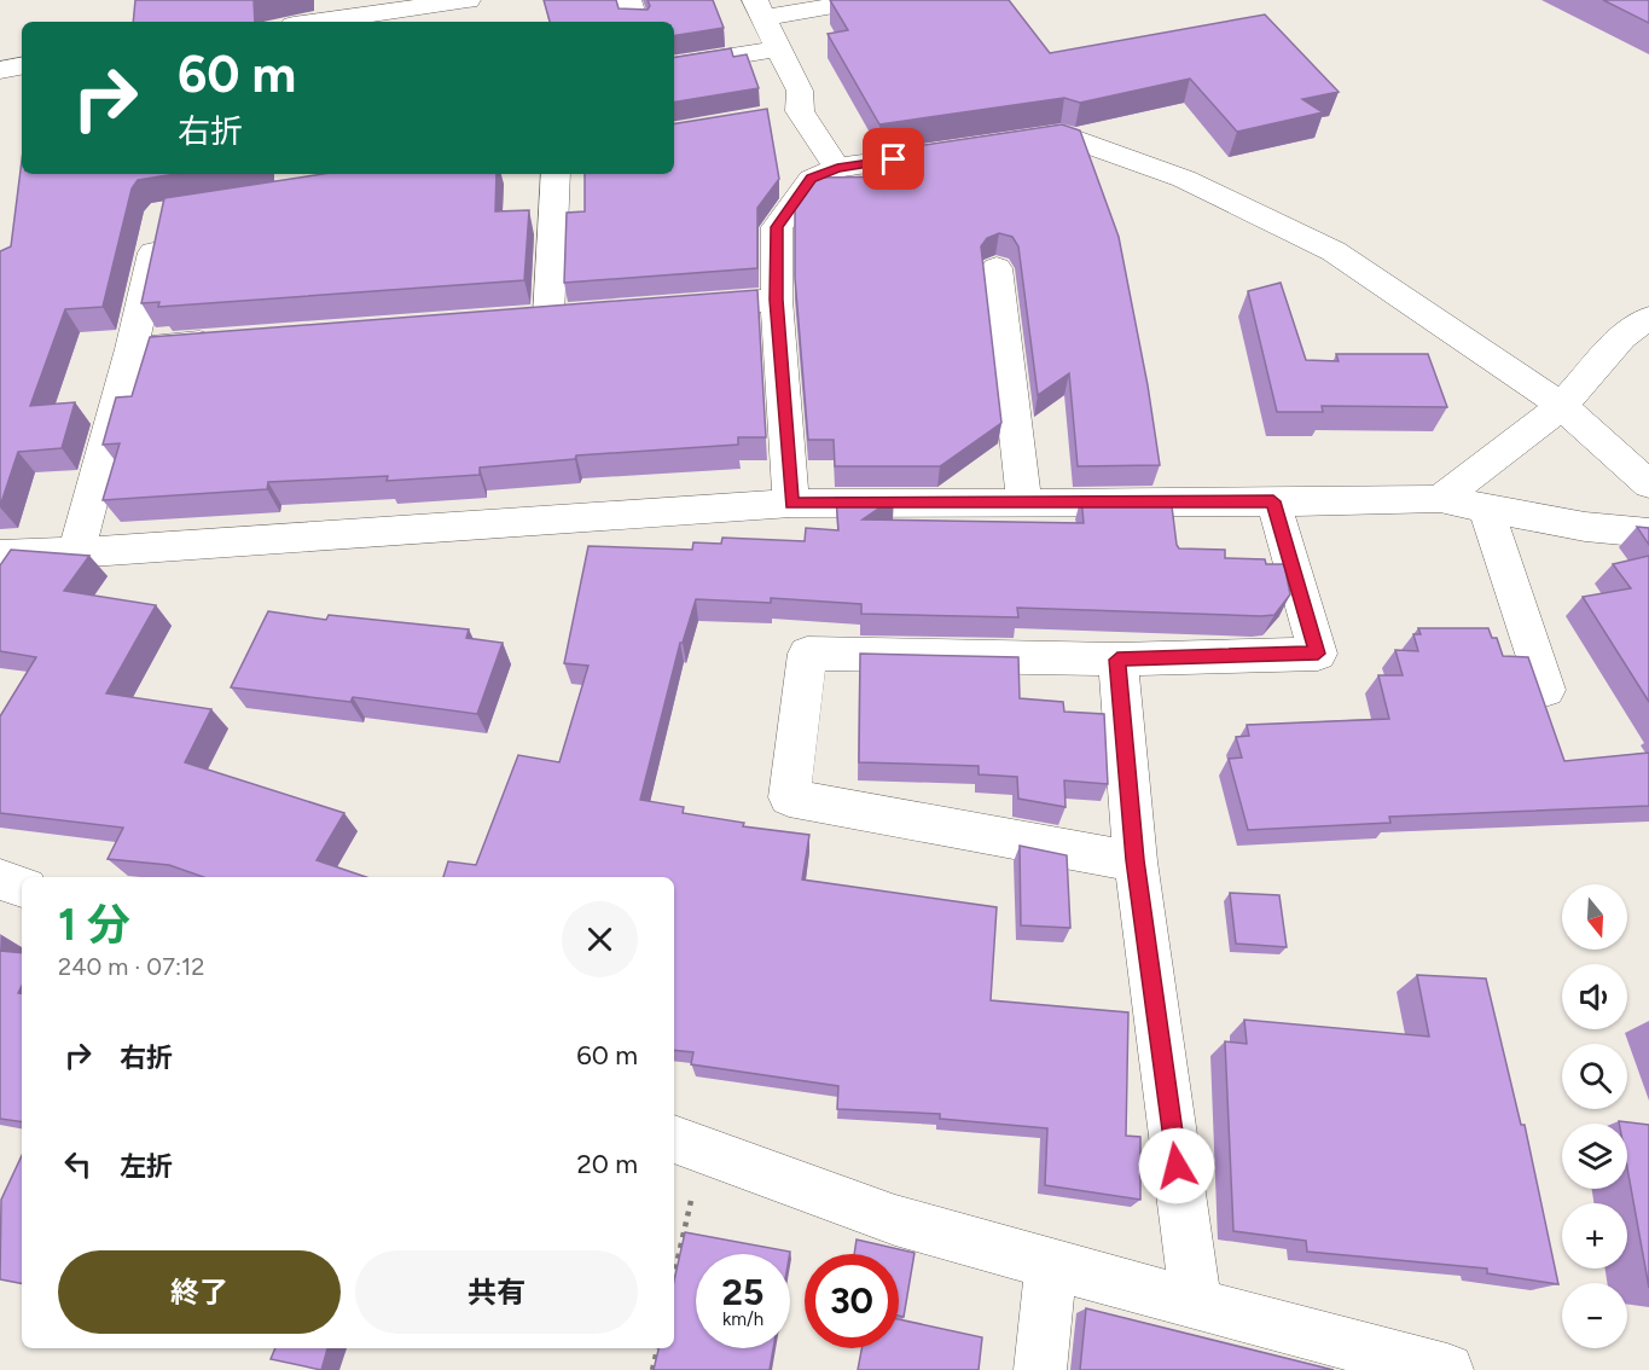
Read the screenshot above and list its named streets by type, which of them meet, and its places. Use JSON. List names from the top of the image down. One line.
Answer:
{"north":"bottom","page":{"turn":["60 m","右折"],"heading":["1 分","240 m · 07:12"],"map_buttons":["+","−"],"list":[{"name":"右折","value":"60 m"},{"name":"左折","value":"20 m"}],"buttons":["終了","共有"],"speed":"25 km/h","limit":"30"}}
